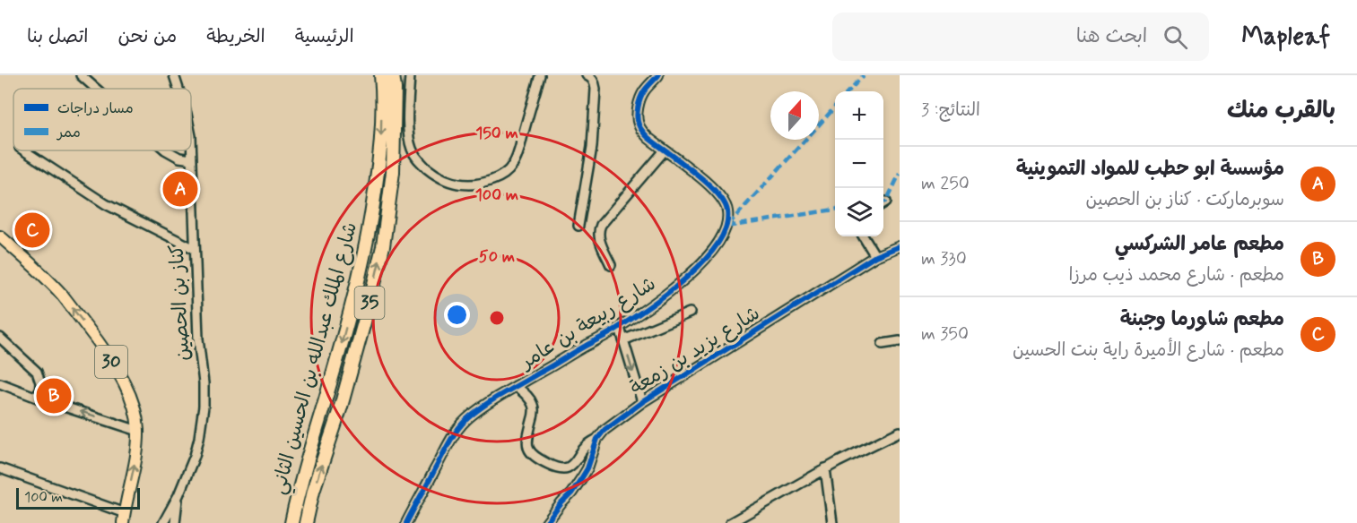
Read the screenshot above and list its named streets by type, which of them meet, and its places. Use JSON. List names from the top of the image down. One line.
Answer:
{"streets":{"highway":["35","شارع الملك عبدالله بن الحسين الثاني"],"main road":["30"],"street":["كناز بن الحصين","شارع ربيعة بن عامر","شارع يزيد بن زمعة"]},"legend":["مسار دراجات","ممر"],"scale_bar":"100 m","north":"top","page":{"header":"Mapleaf","search":"ابحث هنا","nav":["الرئيسية","الخريطة","من نحن","اتصل بنا"],"heading":["بالقرب منك","النتائج: 3"],"map_buttons":["+","−"],"list":[{"mark":"A","name":"مؤسسة ابو حطب للمواد التموينية","note":"سوبرماركت · كناز بن الحصين","value":"250 m"},{"mark":"B","name":"مطعم عامر الشركسي","note":"مطعم · شارع محمد ذيب مرزا","value":"330 m"},{"mark":"C","name":"مطعم شاورما وجبنة","note":"مطعم · شارع الأميرة راية بنت الحسين","value":"350 m"}],"pins":["A","C","B"],"scale":"100 m"},"rings":["150 m","100 m","50 m"]}
